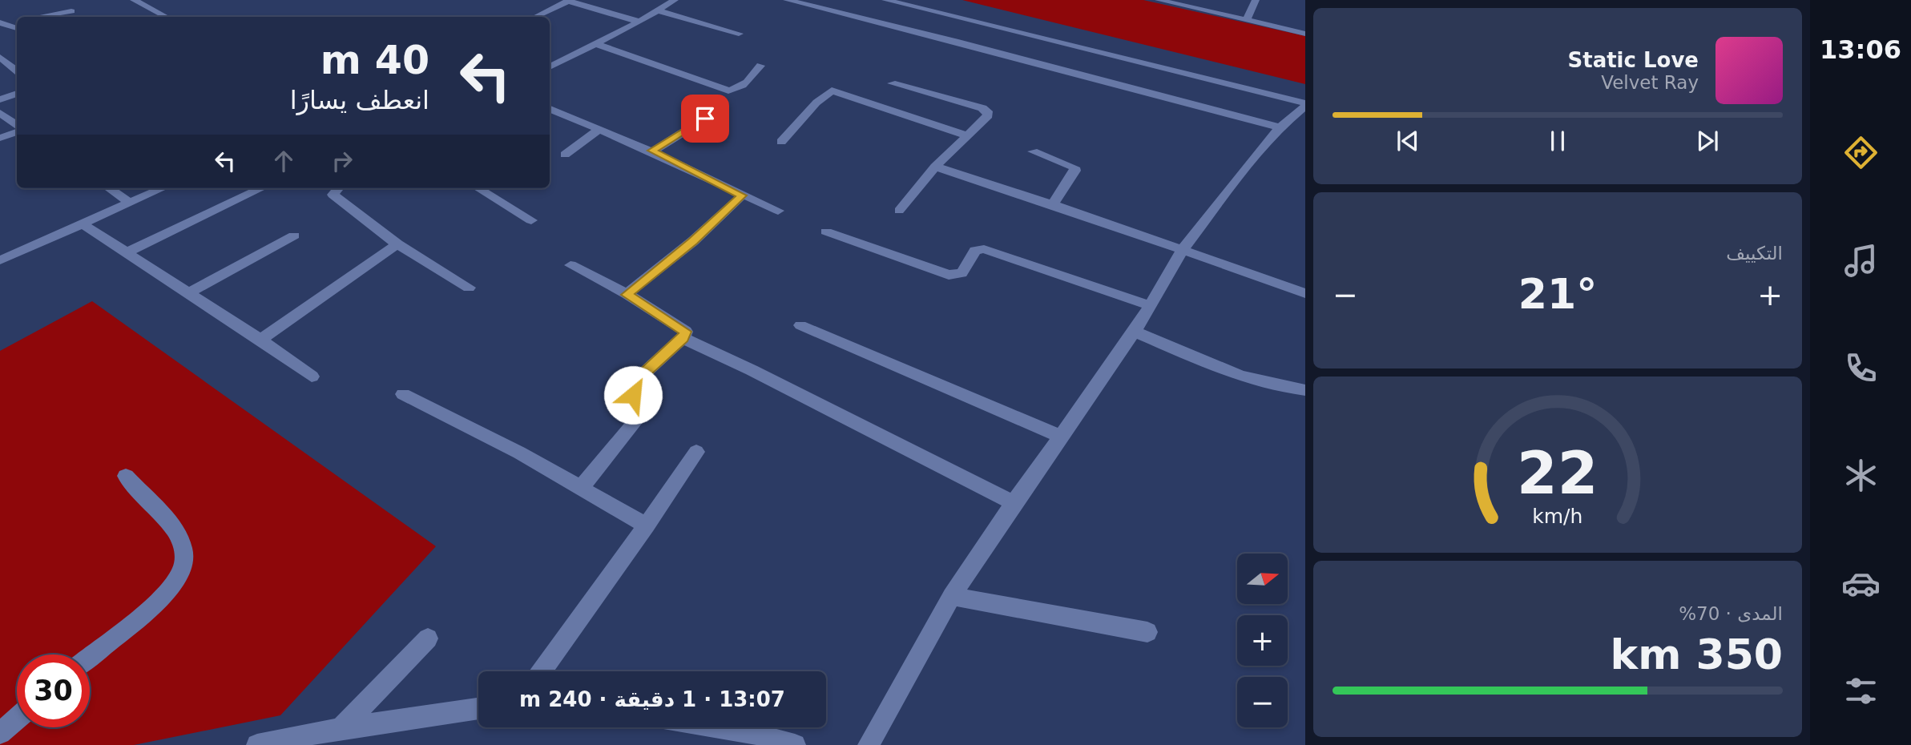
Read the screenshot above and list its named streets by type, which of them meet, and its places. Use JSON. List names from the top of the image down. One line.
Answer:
{"north":"right","page":{"tabs":"13:06","turn":["40 m","انعطف يسارًا"],"song":["Static Love","Velvet Ray"],"tile":["التكييف",["المدى · 70%","350 km"]],"heat":["−","21°","+"],"map_buttons":["+","−"],"limit":"30","trip":"13:07 · 1 دقيقة · 240 m","gauge":["22","km/h"]}}
